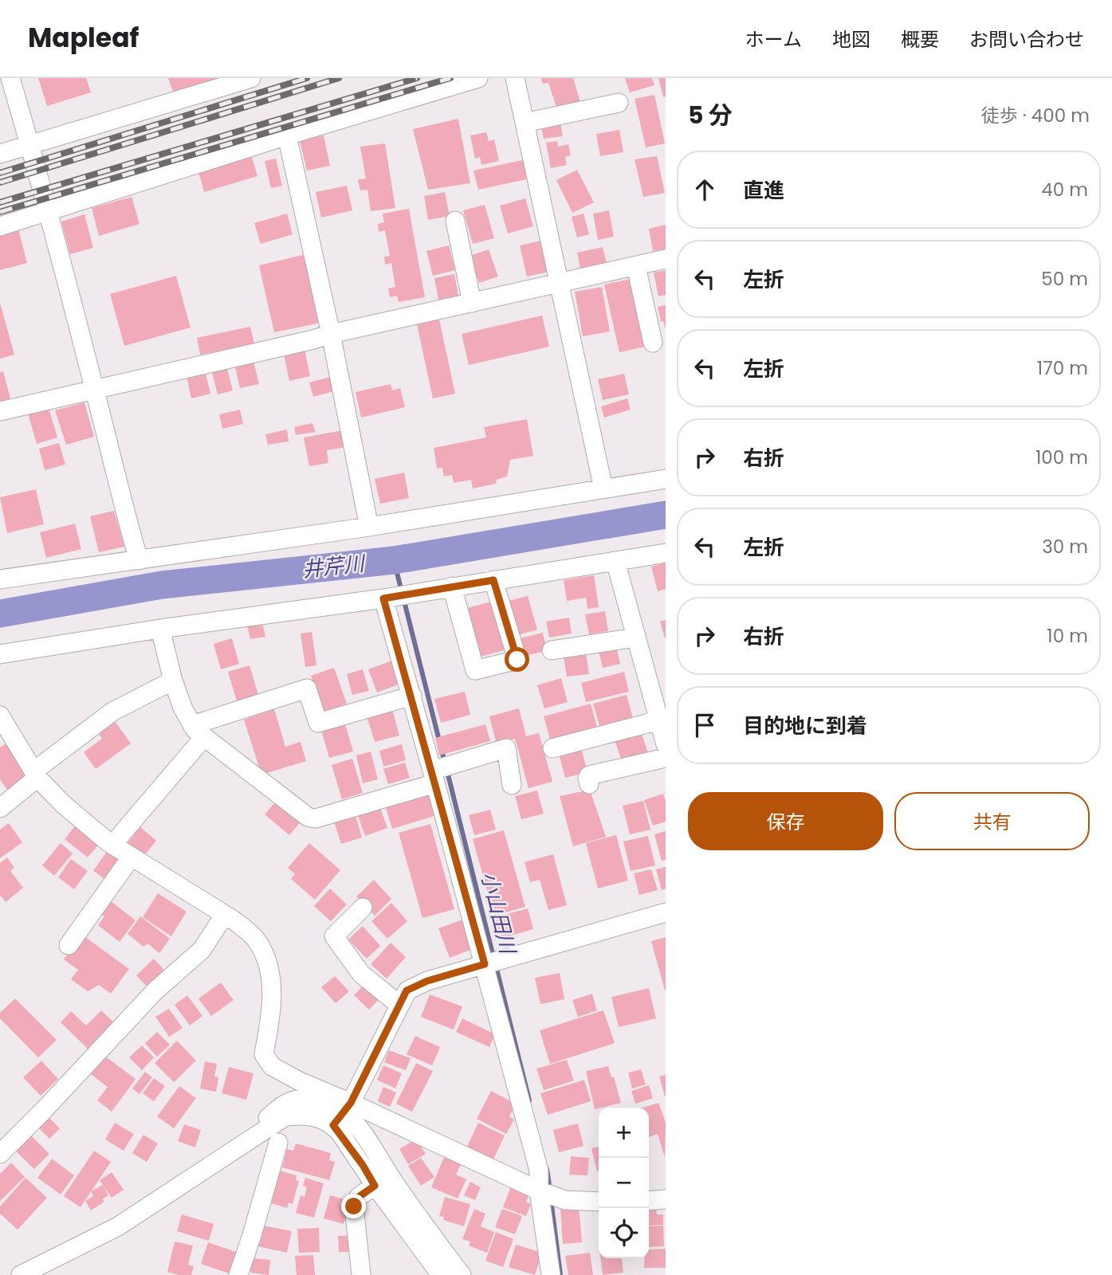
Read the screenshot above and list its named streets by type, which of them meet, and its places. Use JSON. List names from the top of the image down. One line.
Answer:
{"water":["井芹川","小山田川"],"page":{"header":"Mapleaf","nav":["ホーム","地図","概要","お問い合わせ"],"heading":["5 分","徒歩 · 400 m"],"list":[["直進","40 m"],["左折","50 m"],["左折","170 m"],["右折","100 m"],["左折","30 m"],["右折","10 m"],"目的地に到着"],"buttons":["保存","共有"],"map_buttons":["+","−"]}}
